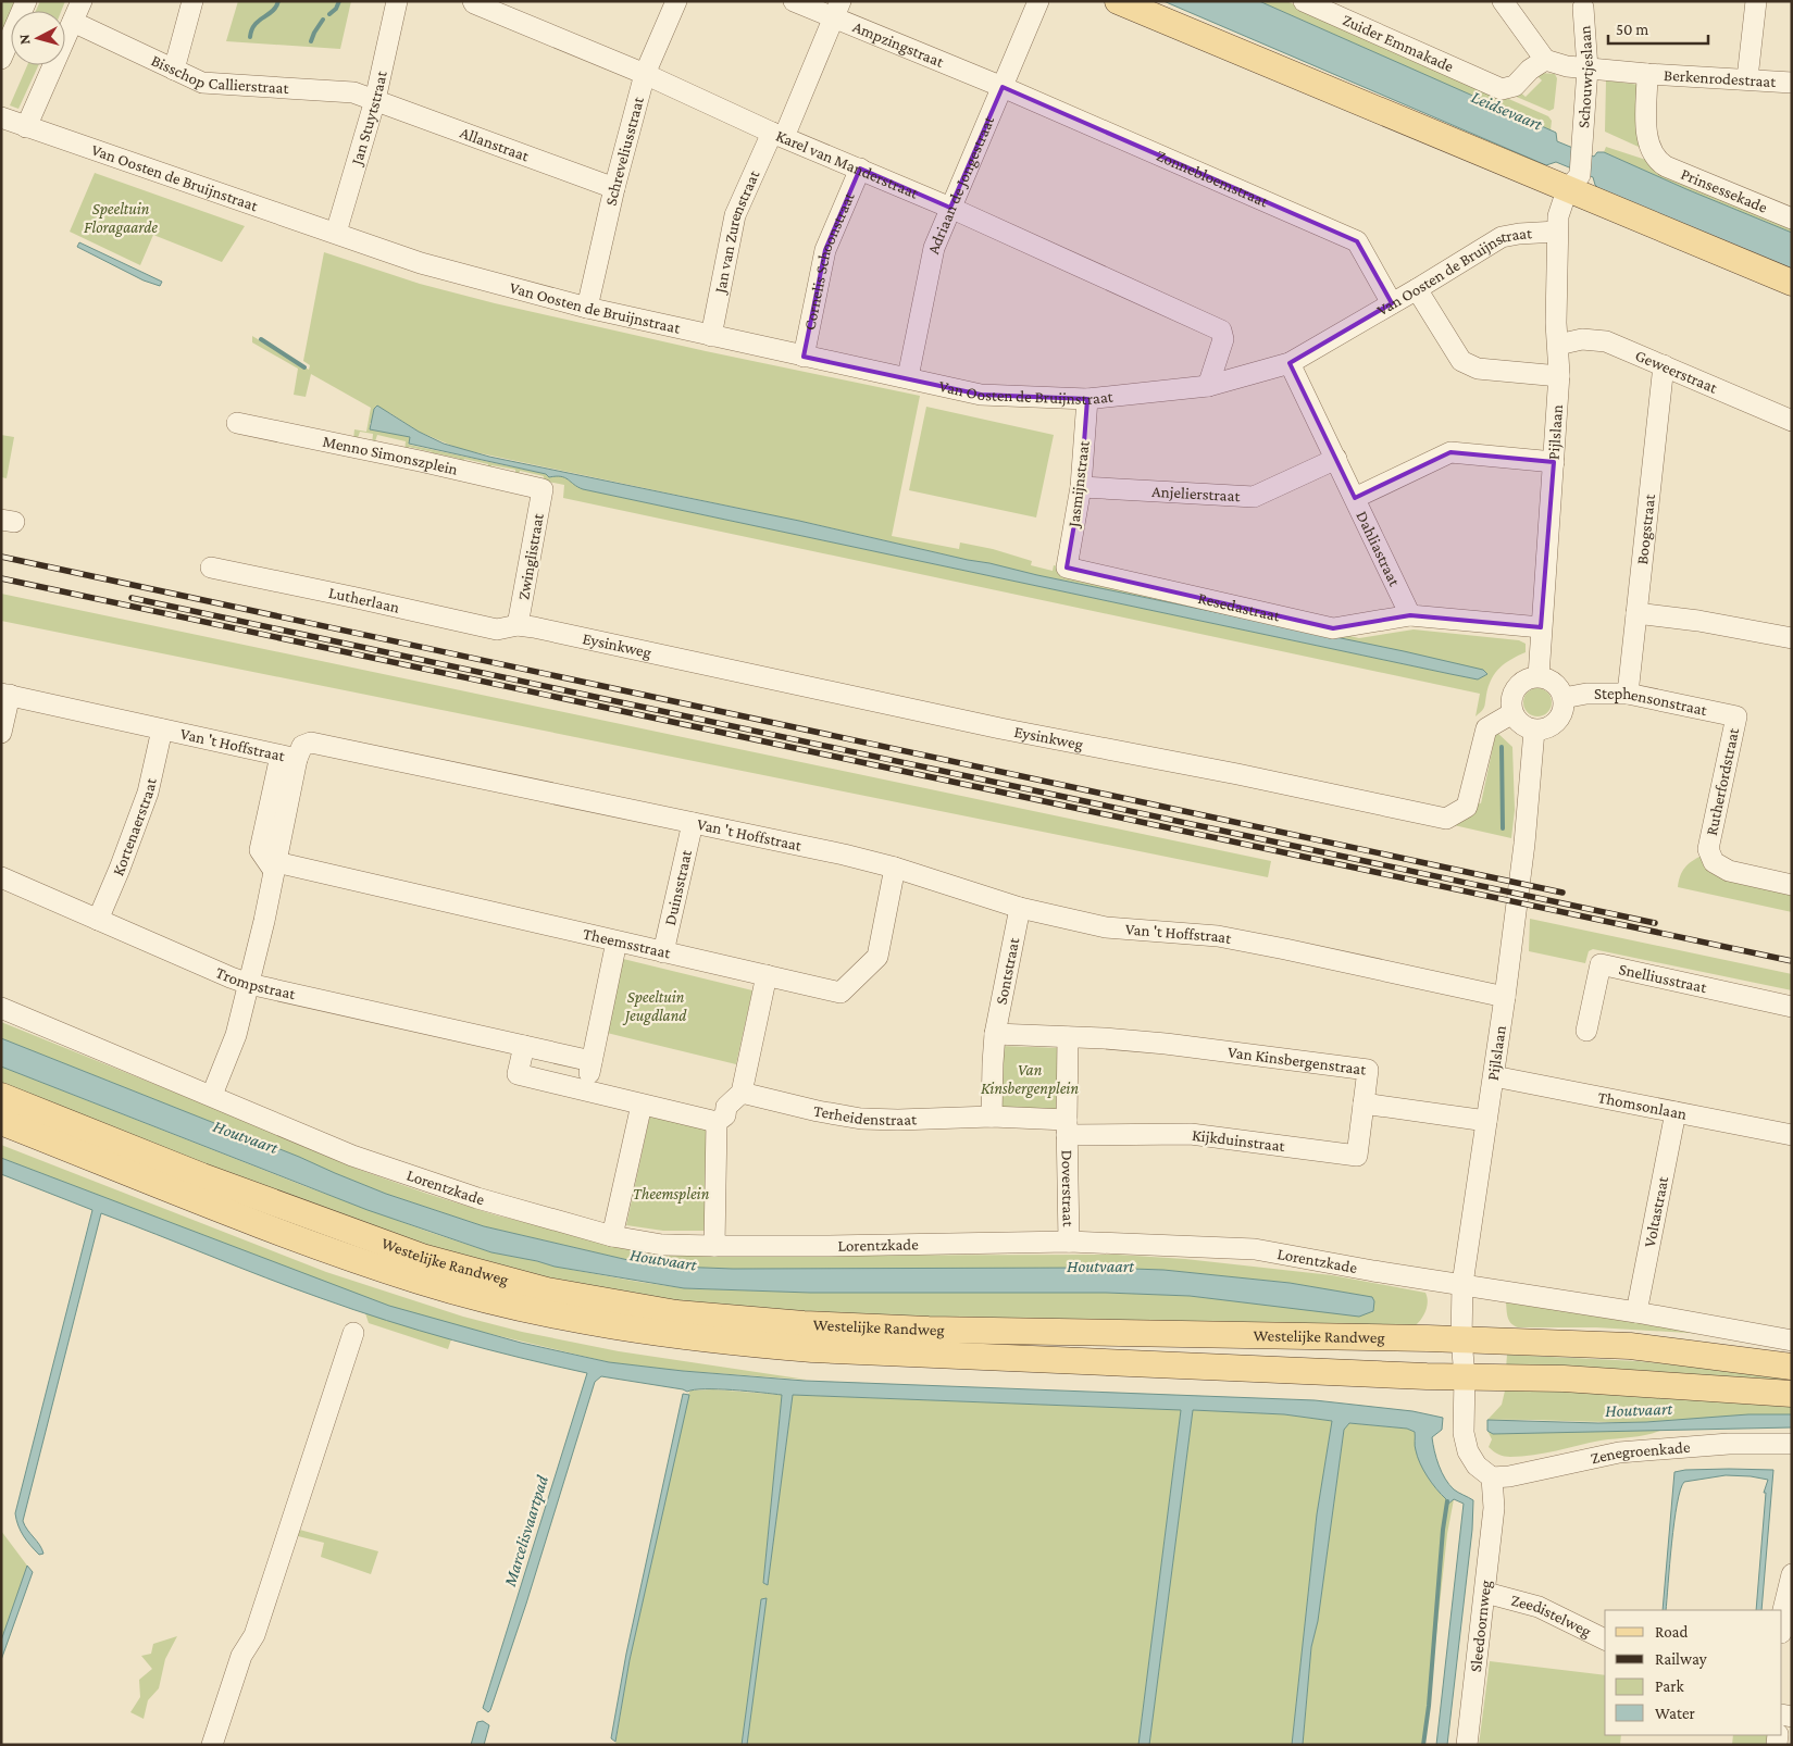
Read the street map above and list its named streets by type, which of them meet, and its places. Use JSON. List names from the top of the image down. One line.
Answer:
{"streets":{"main road":["Westelijke Randweg"],"street":["Zuider Emmakade","Ampzingstraat","Bisschop Callierstraat","Schouwtjeslaan","Berkenrodestraat","Jan Stuytstraat","Allanstraat","Schreveliusstraat","Karel van Manderstraat","Van Oosten de Bruijnstraat","Zonnebloemstraat","Adriaan de Jongestraat","Prinsessekade","Jan van Zurenstraat","Cornelis Schoonstraat","Geweerstraat","Pijlslaan","Menno Simonszplein","Jasmijnstraat","Anjelierstraat","Boogstraat","Dahliastraat","Zwinglistraat","Lutherlaan","Resedastraat","Eysinkweg","Stephensonstraat","Van 't Hoffstraat","Rutherfordstraat","Kortenaerstraat","Duinsstraat","Theemsstraat","Sontstraat","Snelliusstraat","Trompstraat","Van Kinsbergenstraat","Thomsonlaan","Terheidenstraat","Kijkduinstraat","Lorentzkade","Doverstraat","Voltastraat","Zenegroenkade","Zeedistelweg","Sleedoornweg"]},"crossings":[["Zuider Emmakade","Berkenrodestraat"],["Ampzingstraat","Zonnebloemstraat"],["Ampzingstraat","Adriaan de Jongestraat"],["Ampzingstraat","Jan van Zurenstraat"],["Bisschop Callierstraat","Jan Stuytstraat"],["Bisschop Callierstraat","Allanstraat"],["Schouwtjeslaan","Berkenrodestraat"],["Schouwtjeslaan","Pijlslaan"],["Berkenrodestraat","Prinsessekade"],["Jan Stuytstraat","Allanstraat"],["Jan Stuytstraat","Van Oosten de Bruijnstraat"],["Allanstraat","Schreveliusstraat"],["Schreveliusstraat","Karel van Manderstraat"],["Schreveliusstraat","Van Oosten de Bruijnstraat"],["Karel van Manderstraat","Van Oosten de Bruijnstraat"],["Karel van Manderstraat","Adriaan de Jongestraat"],["Karel van Manderstraat","Jan van Zurenstraat"],["Karel van Manderstraat","Cornelis Schoonstraat"],["Van Oosten de Bruijnstraat","Zonnebloemstraat"],["Van Oosten de Bruijnstraat","Adriaan de Jongestraat"],["Van Oosten de Bruijnstraat","Jan van Zurenstraat"],["Van Oosten de Bruijnstraat","Cornelis Schoonstraat"],["Van Oosten de Bruijnstraat","Pijlslaan"],["Van Oosten de Bruijnstraat","Jasmijnstraat"],["Van Oosten de Bruijnstraat","Dahliastraat"],["Zonnebloemstraat","Adriaan de Jongestraat"],["Geweerstraat","Pijlslaan"],["Geweerstraat","Boogstraat"],["Pijlslaan","Eysinkweg"],["Pijlslaan","Stephensonstraat"],["Pijlslaan","Van 't Hoffstraat"],["Pijlslaan","Van Kinsbergenstraat"],["Pijlslaan","Thomsonlaan"],["Pijlslaan","Lorentzkade"],["Pijlslaan","Westelijke Randweg"],["Menno Simonszplein","Zwinglistraat"],["Jasmijnstraat","Anjelierstraat"],["Jasmijnstraat","Resedastraat"],["Anjelierstraat","Dahliastraat"],["Boogstraat","Stephensonstraat"],["Dahliastraat","Resedastraat"],["Zwinglistraat","Lutherlaan"],["Zwinglistraat","Eysinkweg"],["Lutherlaan","Eysinkweg"],["Eysinkweg","Stephensonstraat"],["Stephensonstraat","Rutherfordstraat"],["Van 't Hoffstraat","Kortenaerstraat"],["Van 't Hoffstraat","Duinsstraat"],["Van 't Hoffstraat","Theemsstraat"],["Van 't Hoffstraat","Sontstraat"],["Kortenaerstraat","Trompstraat"],["Duinsstraat","Theemsstraat"],["Van Kinsbergenstraat","Kijkduinstraat"],["Thomsonlaan","Voltastraat"],["Kijkduinstraat","Doverstraat"],["Lorentzkade","Doverstraat"],["Lorentzkade","Voltastraat"],["Zenegroenkade","Sleedoornweg"],["Zeedistelweg","Sleedoornweg"]],"water":["Leidsevaart","Houtvaart","Marcelisvaartpad"],"parks":["Speeltuin Floragaarde","Speeltuin Jeugdland","Van Kinsbergenplein","Theemsplein"],"legend":["Road","Railway","Park","Water"],"scale_bar":"50 m","north":"left"}
